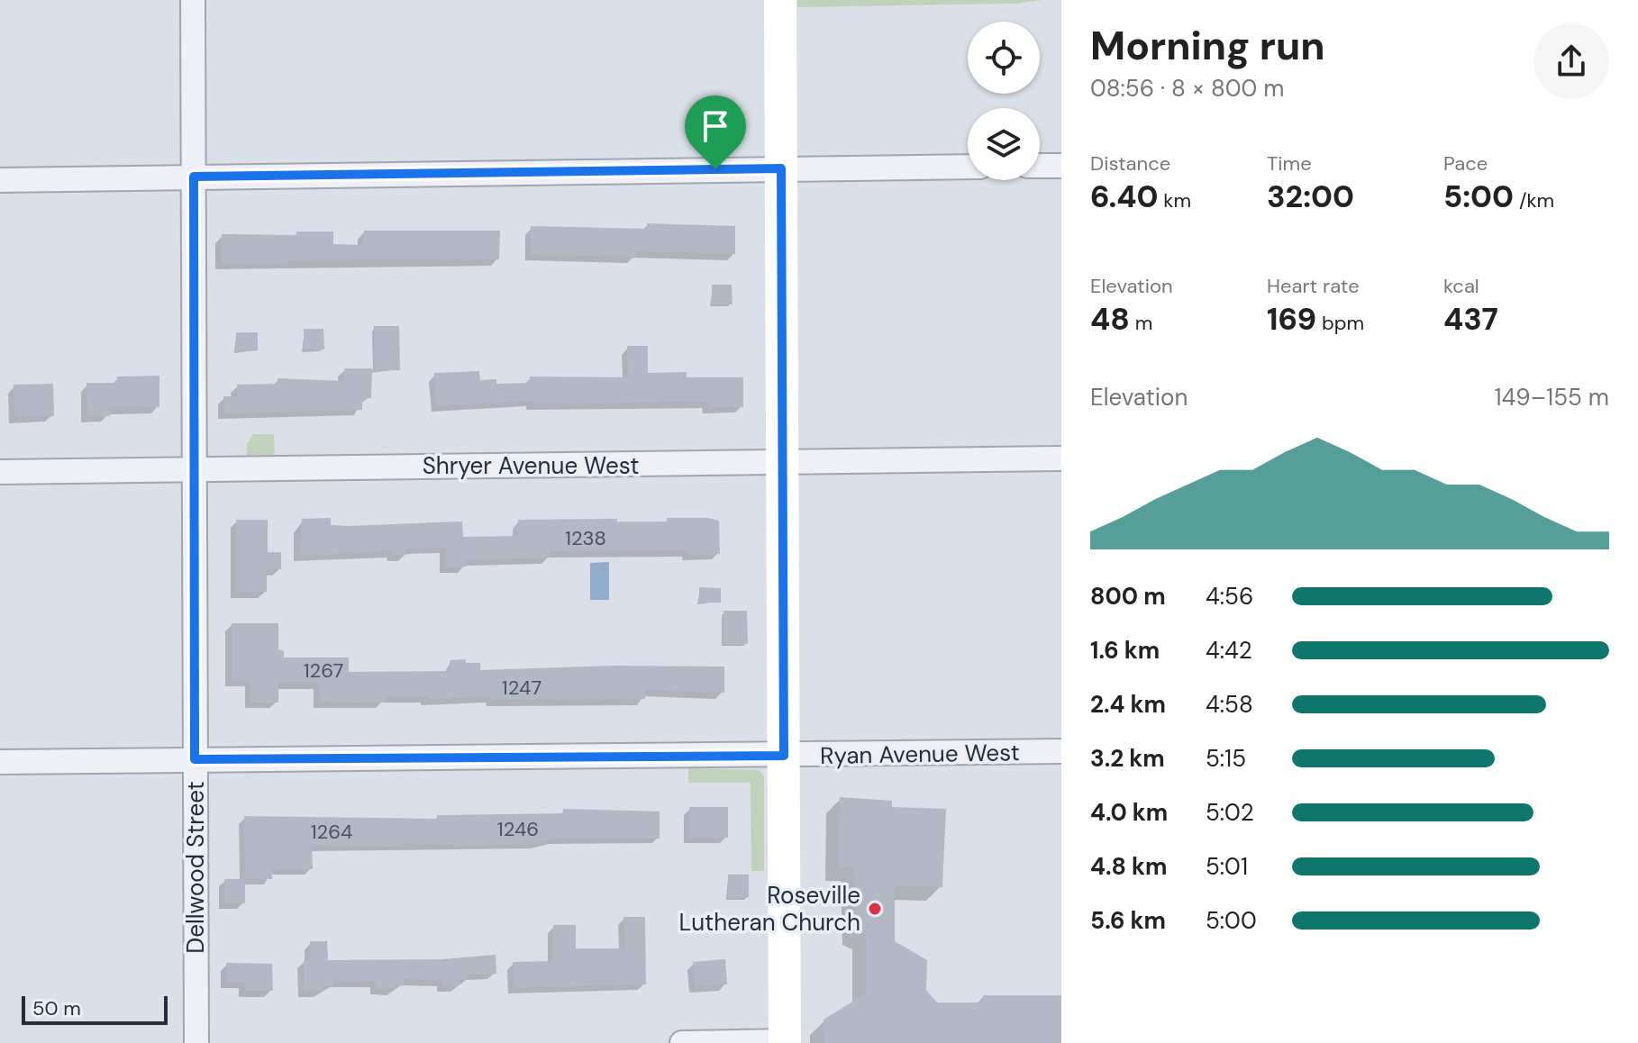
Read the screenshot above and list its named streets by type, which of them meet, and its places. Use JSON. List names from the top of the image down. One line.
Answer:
{"streets":{"street":["Shryer Avenue West","Ryan Avenue West","Dellwood Street"]},"crossings":[["Shryer Avenue West","Dellwood Street"],["Ryan Avenue West","Dellwood Street"]],"places":["Roseville Lutheran Church"],"house_numbers":["1238","1267","1247","1246","1264"],"scale_bar":"50 m","page":{"heading":["Morning run","08:56 · 8 × 800 m"],"stats":[["Distance","6.40 km"],["Time","32:00"],["Pace","5:00 /km"],["Elevation","48 m"],["Heart rate","169 bpm"],["kcal","437"]],"chart":["Elevation","149–155 m"],"list":[{"name":"800 m","note":"4:56"},{"name":"1.6 km","note":"4:42"},{"name":"2.4 km","note":"4:58"},{"name":"3.2 km","note":"5:15"},{"name":"4.0 km","note":"5:02"},{"name":"4.8 km","note":"5:01"},{"name":"5.6 km","note":"5:00"}],"scale":"50 m"}}
